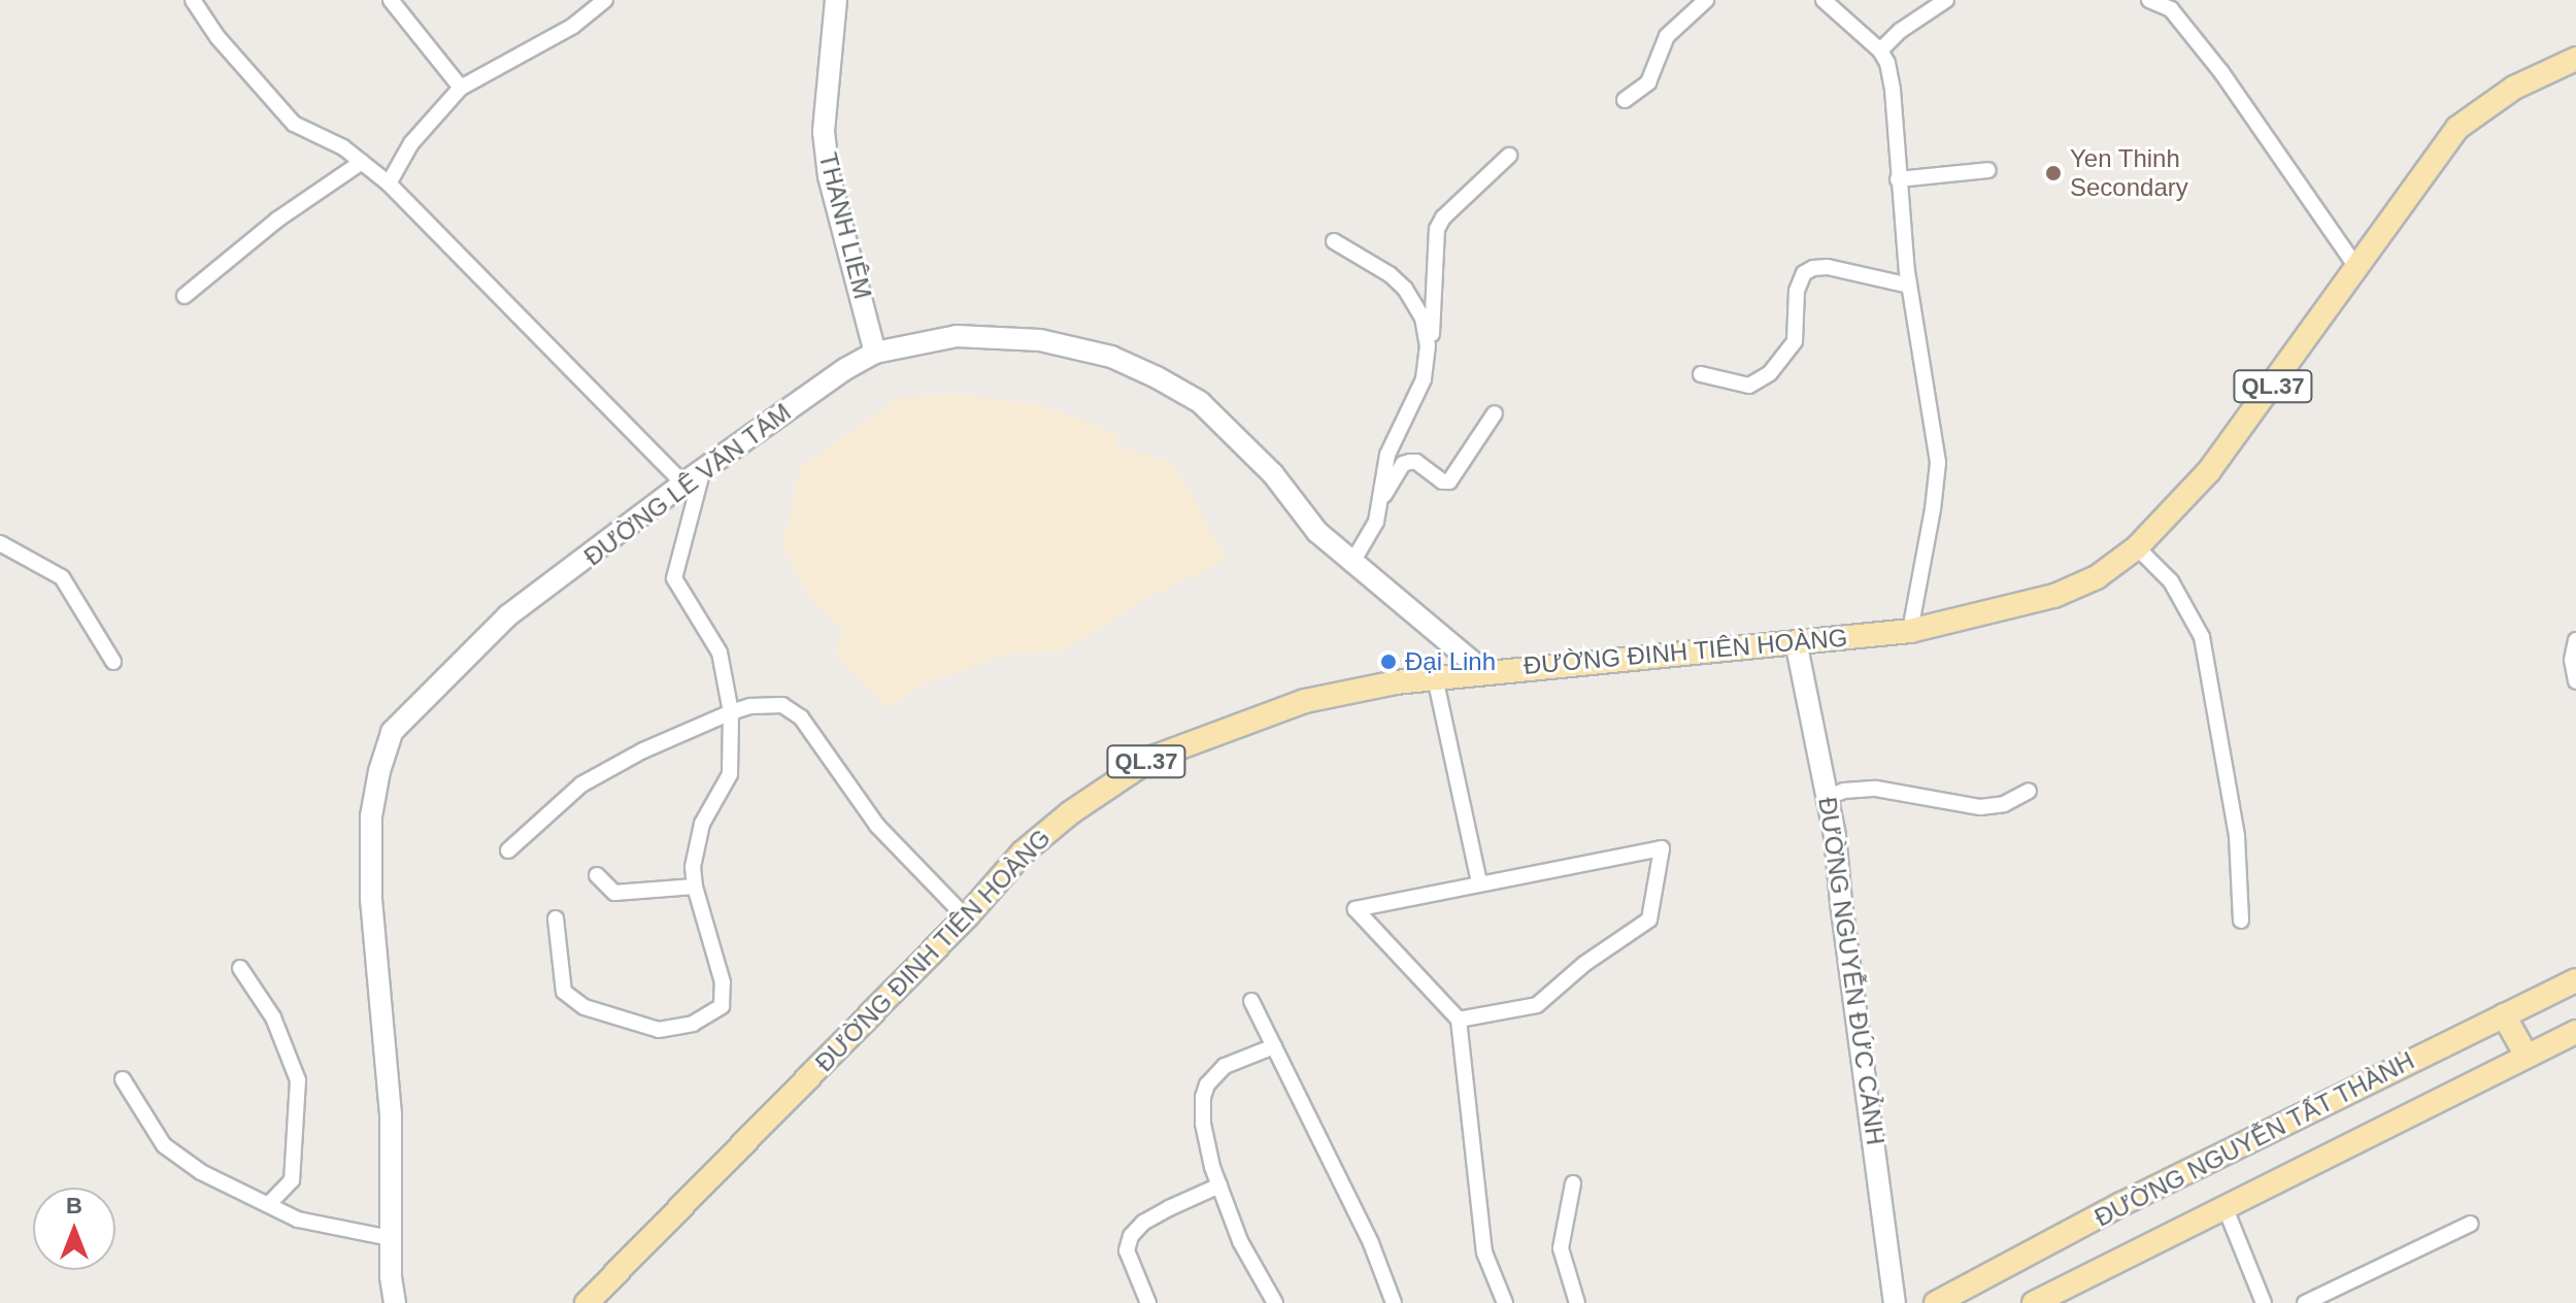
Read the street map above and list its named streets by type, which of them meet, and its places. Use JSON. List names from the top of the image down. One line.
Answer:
{"streets":{"main road":["QL.37","ĐƯỜNG ĐINH TIÊN HOÀNG","ĐƯỜNG NGUYỄN TẤT THÀNH"],"street":["THANH LIÊM","ĐƯỜNG LÊ VĂN TÁM","ĐƯỜNG NGUYỄN ĐỨC CẢNH"]},"crossings":[["THANH LIÊM","ĐƯỜNG LÊ VĂN TÁM"],["ĐƯỜNG LÊ VĂN TÁM","ĐƯỜNG ĐINH TIÊN HOÀNG"],["ĐƯỜNG ĐINH TIÊN HOÀNG","ĐƯỜNG NGUYỄN ĐỨC CẢNH"]],"places":["Yen Thinh Secondary","Đại Linh"],"north":"top"}
